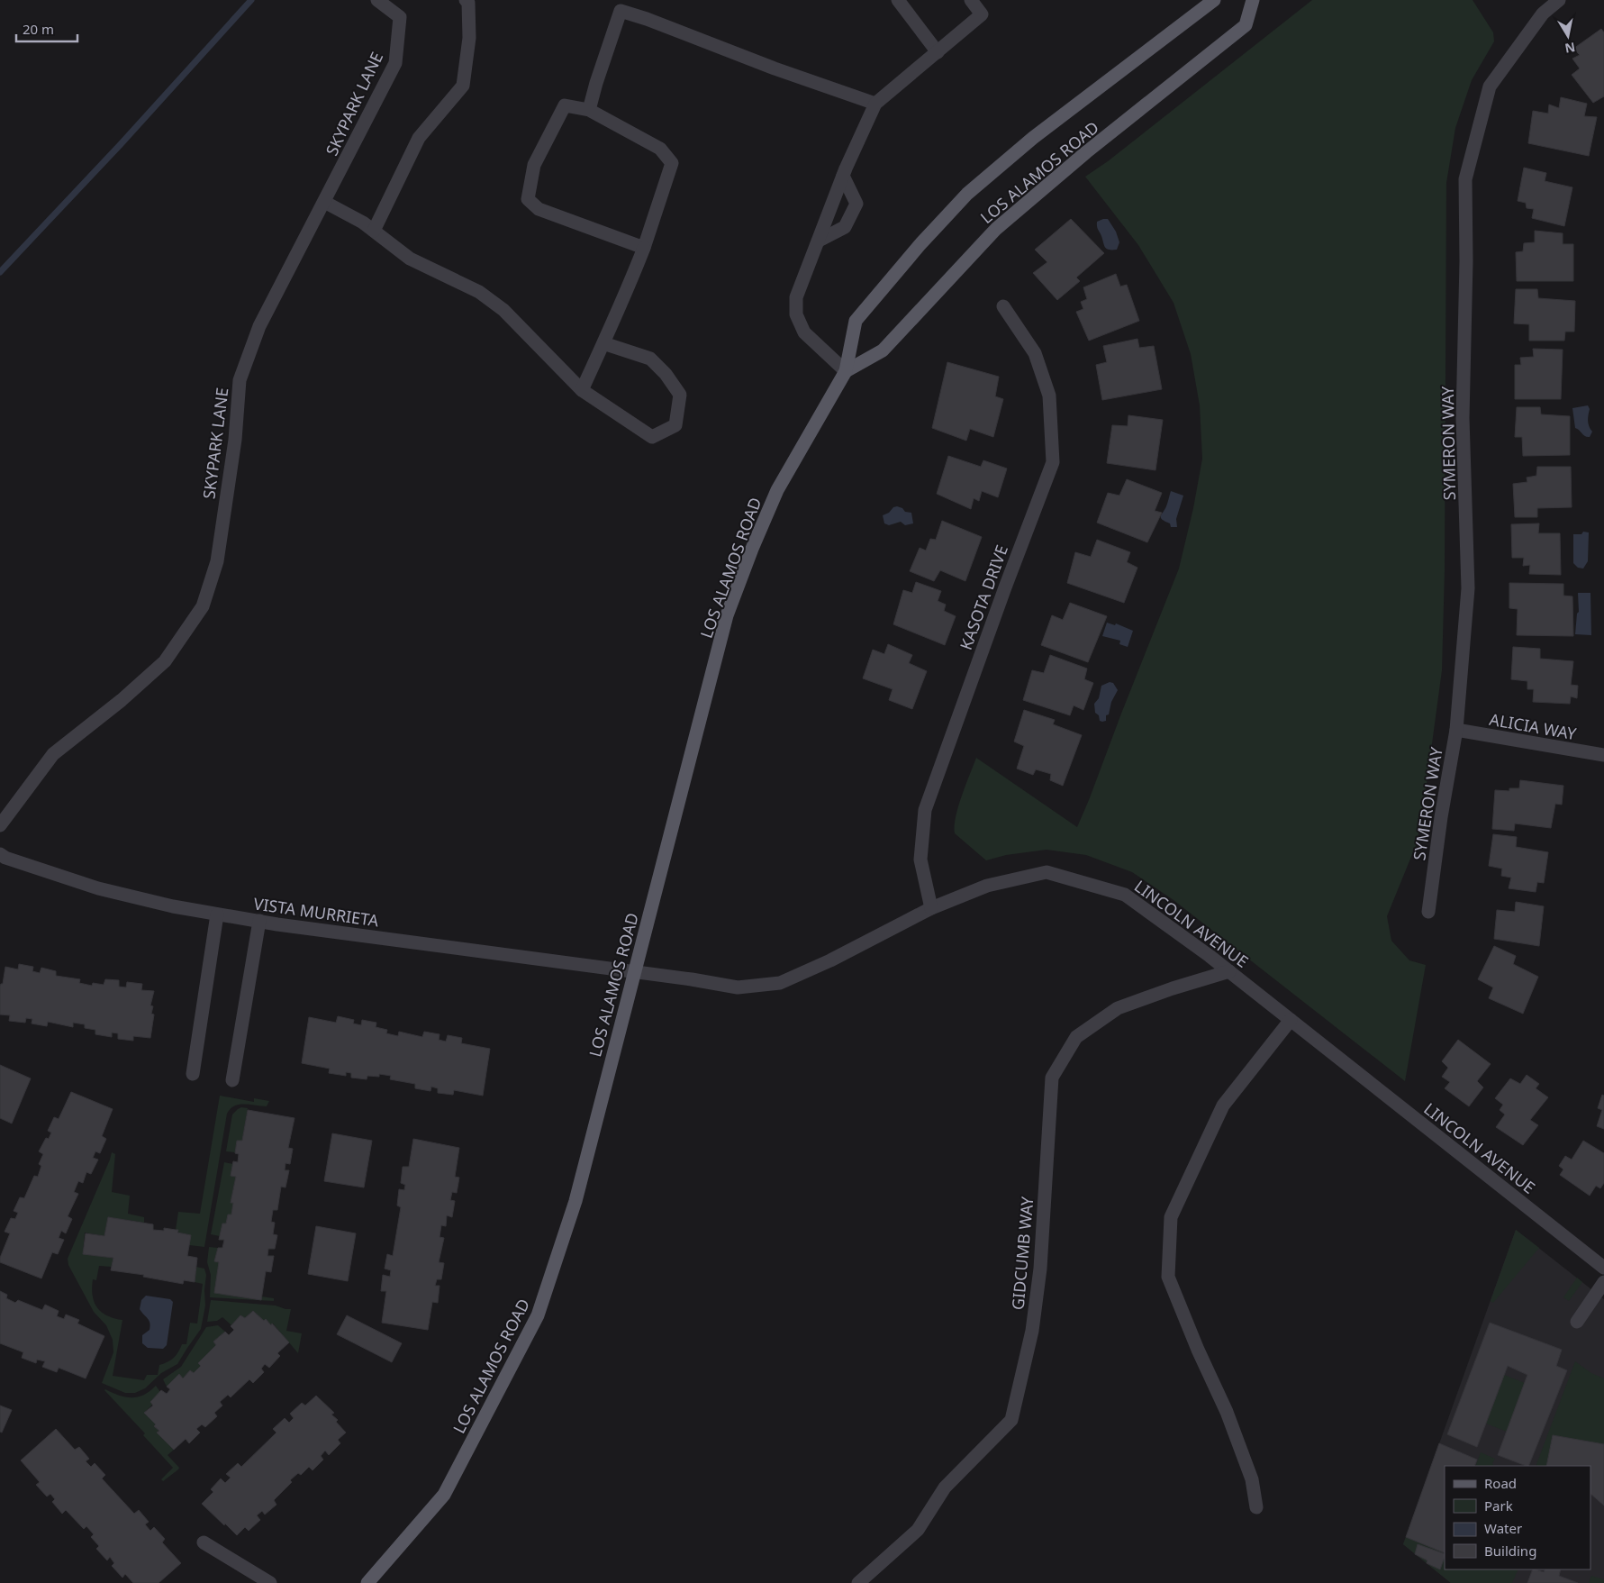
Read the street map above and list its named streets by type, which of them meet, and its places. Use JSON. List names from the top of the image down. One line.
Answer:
{"streets":{"main road":["LOS ALAMOS ROAD"],"street":["SKYPARK LANE","SYMERON WAY","KASOTA DRIVE","ALICIA WAY","VISTA MURRIETA","LINCOLN AVENUE","GIDCUMB WAY"]},"crossings":[["LOS ALAMOS ROAD","VISTA MURRIETA"],["LOS ALAMOS ROAD","LINCOLN AVENUE"],["SYMERON WAY","ALICIA WAY"],["KASOTA DRIVE","LINCOLN AVENUE"],["VISTA MURRIETA","LINCOLN AVENUE"],["LINCOLN AVENUE","GIDCUMB WAY"]],"legend":["Road","Park","Water","Building"],"scale_bar":"20 m","north":"bottom"}
